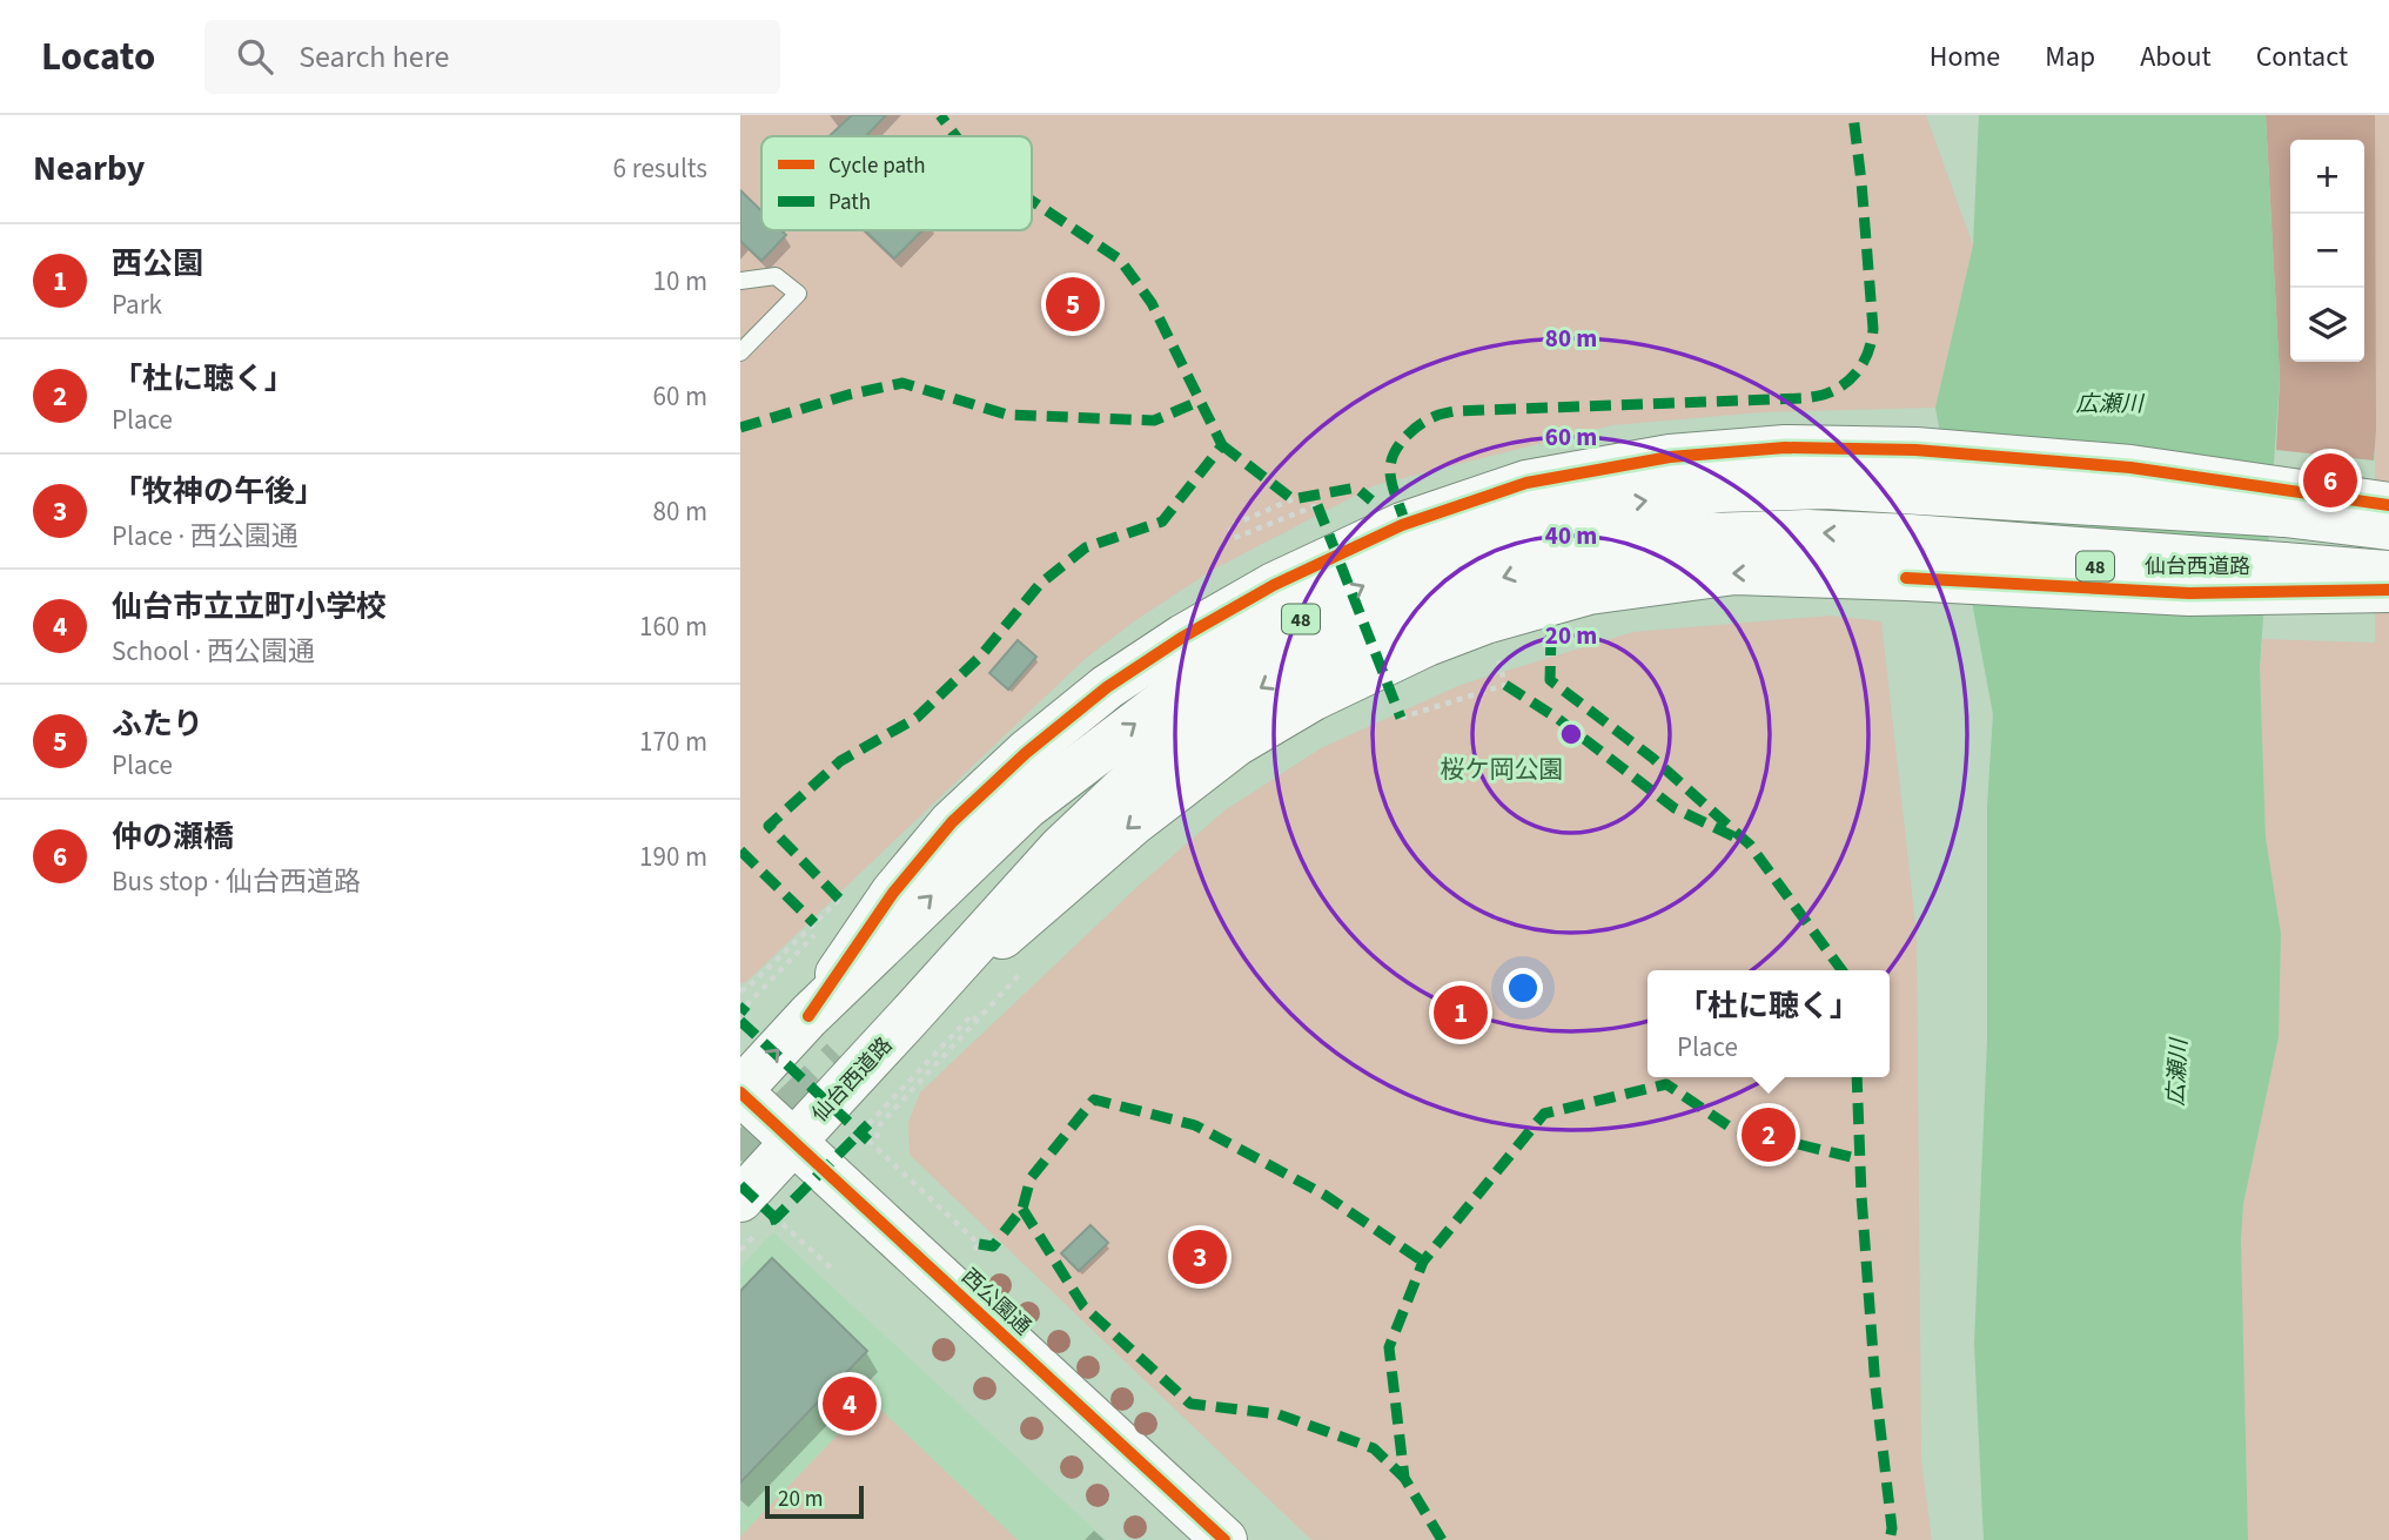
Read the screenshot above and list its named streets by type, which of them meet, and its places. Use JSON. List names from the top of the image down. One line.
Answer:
{"streets":{"main road":["48","仙台西道路","西公園通"]},"crossings":[["48","仙台西道路"],["48","西公園通"],["仙台西道路","西公園通"]],"districts":["桜ケ岡公園"],"water":["広瀬川"],"legend":["Cycle path","Path"],"scale_bar":"20 m","page":{"header":"Locato","search":"Search here","nav":["Home","Map","About","Contact"],"heading":["Nearby","6 results"],"map_buttons":["+","−"],"list":[{"mark":"1","name":"西公園","note":"Park","value":"10 m"},{"mark":"2","name":"「杜に聴く」","note":"Place","value":"60 m"},{"mark":"3","name":"「牧神の午後」","note":"Place · 西公園通","value":"80 m"},{"mark":"4","name":"仙台市立立町小学校","note":"School · 西公園通","value":"160 m"},{"mark":"5","name":"ふたり","note":"Place","value":"170 m"},{"mark":"6","name":"仲の瀬橋","note":"Bus stop · 仙台西道路","value":"190 m"}],"pins":["5","6","1","2","3","4"],"popup":["「杜に聴く」","Place"],"scale":"20 m"},"rings":["80 m","60 m","40 m","20 m"]}
